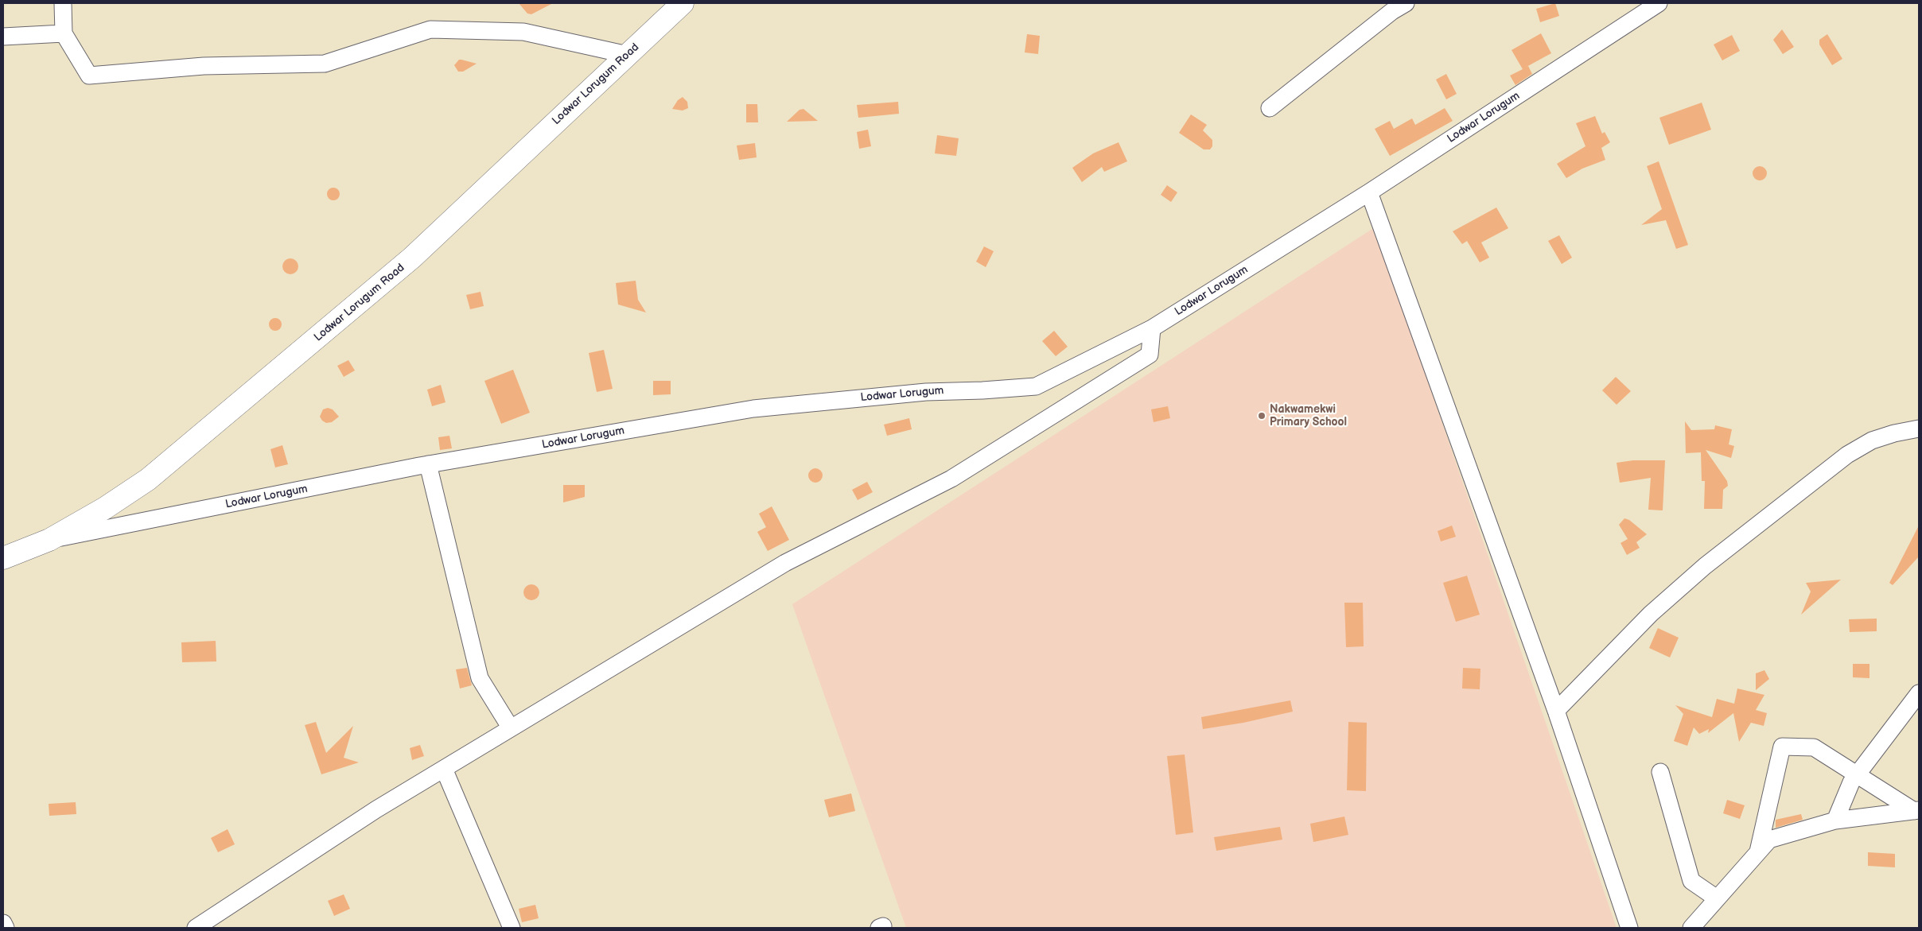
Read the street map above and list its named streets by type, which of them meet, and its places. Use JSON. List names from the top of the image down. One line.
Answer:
{"streets":{"main road":["Lodwar Lorugum Road"],"street":["Lodwar Lorugum"]},"crossings":[["Lodwar Lorugum Road","Lodwar Lorugum"]],"places":["Nakwamekwi Primary School"]}
